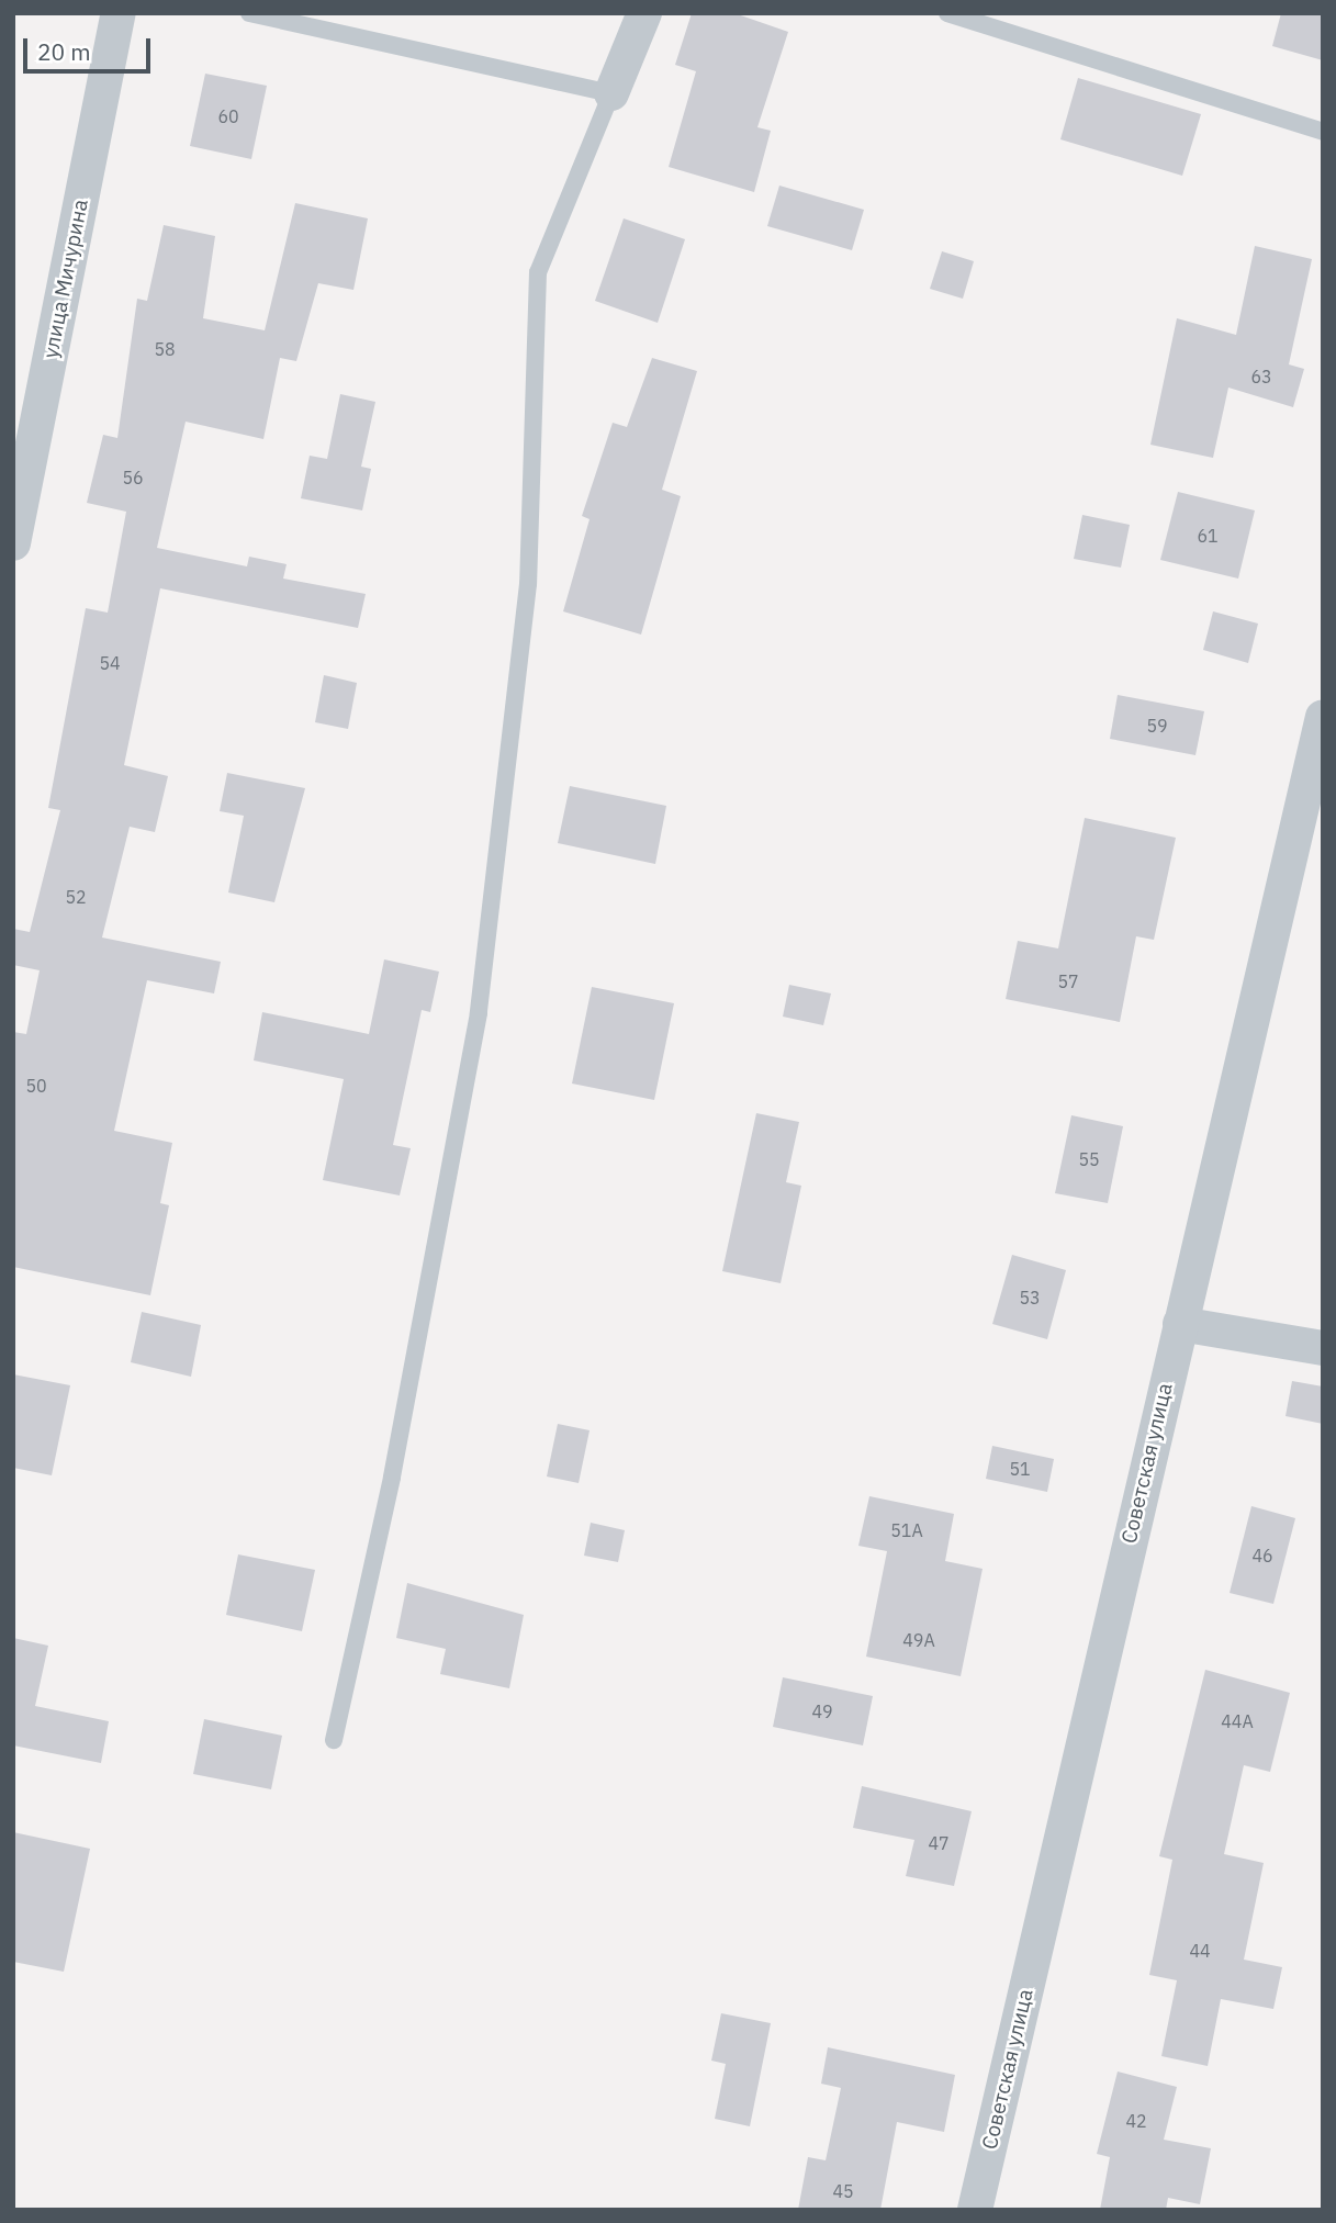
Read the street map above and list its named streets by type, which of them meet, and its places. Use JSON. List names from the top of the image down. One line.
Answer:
{"streets":{"street":["улица Мичурина","Советская улица"]},"house_numbers":["60","58","63","56","61","54","59","52","57","50","55","53","51","51А","46","49А","49","44А","47","44","42","45"],"scale_bar":"20 m"}
